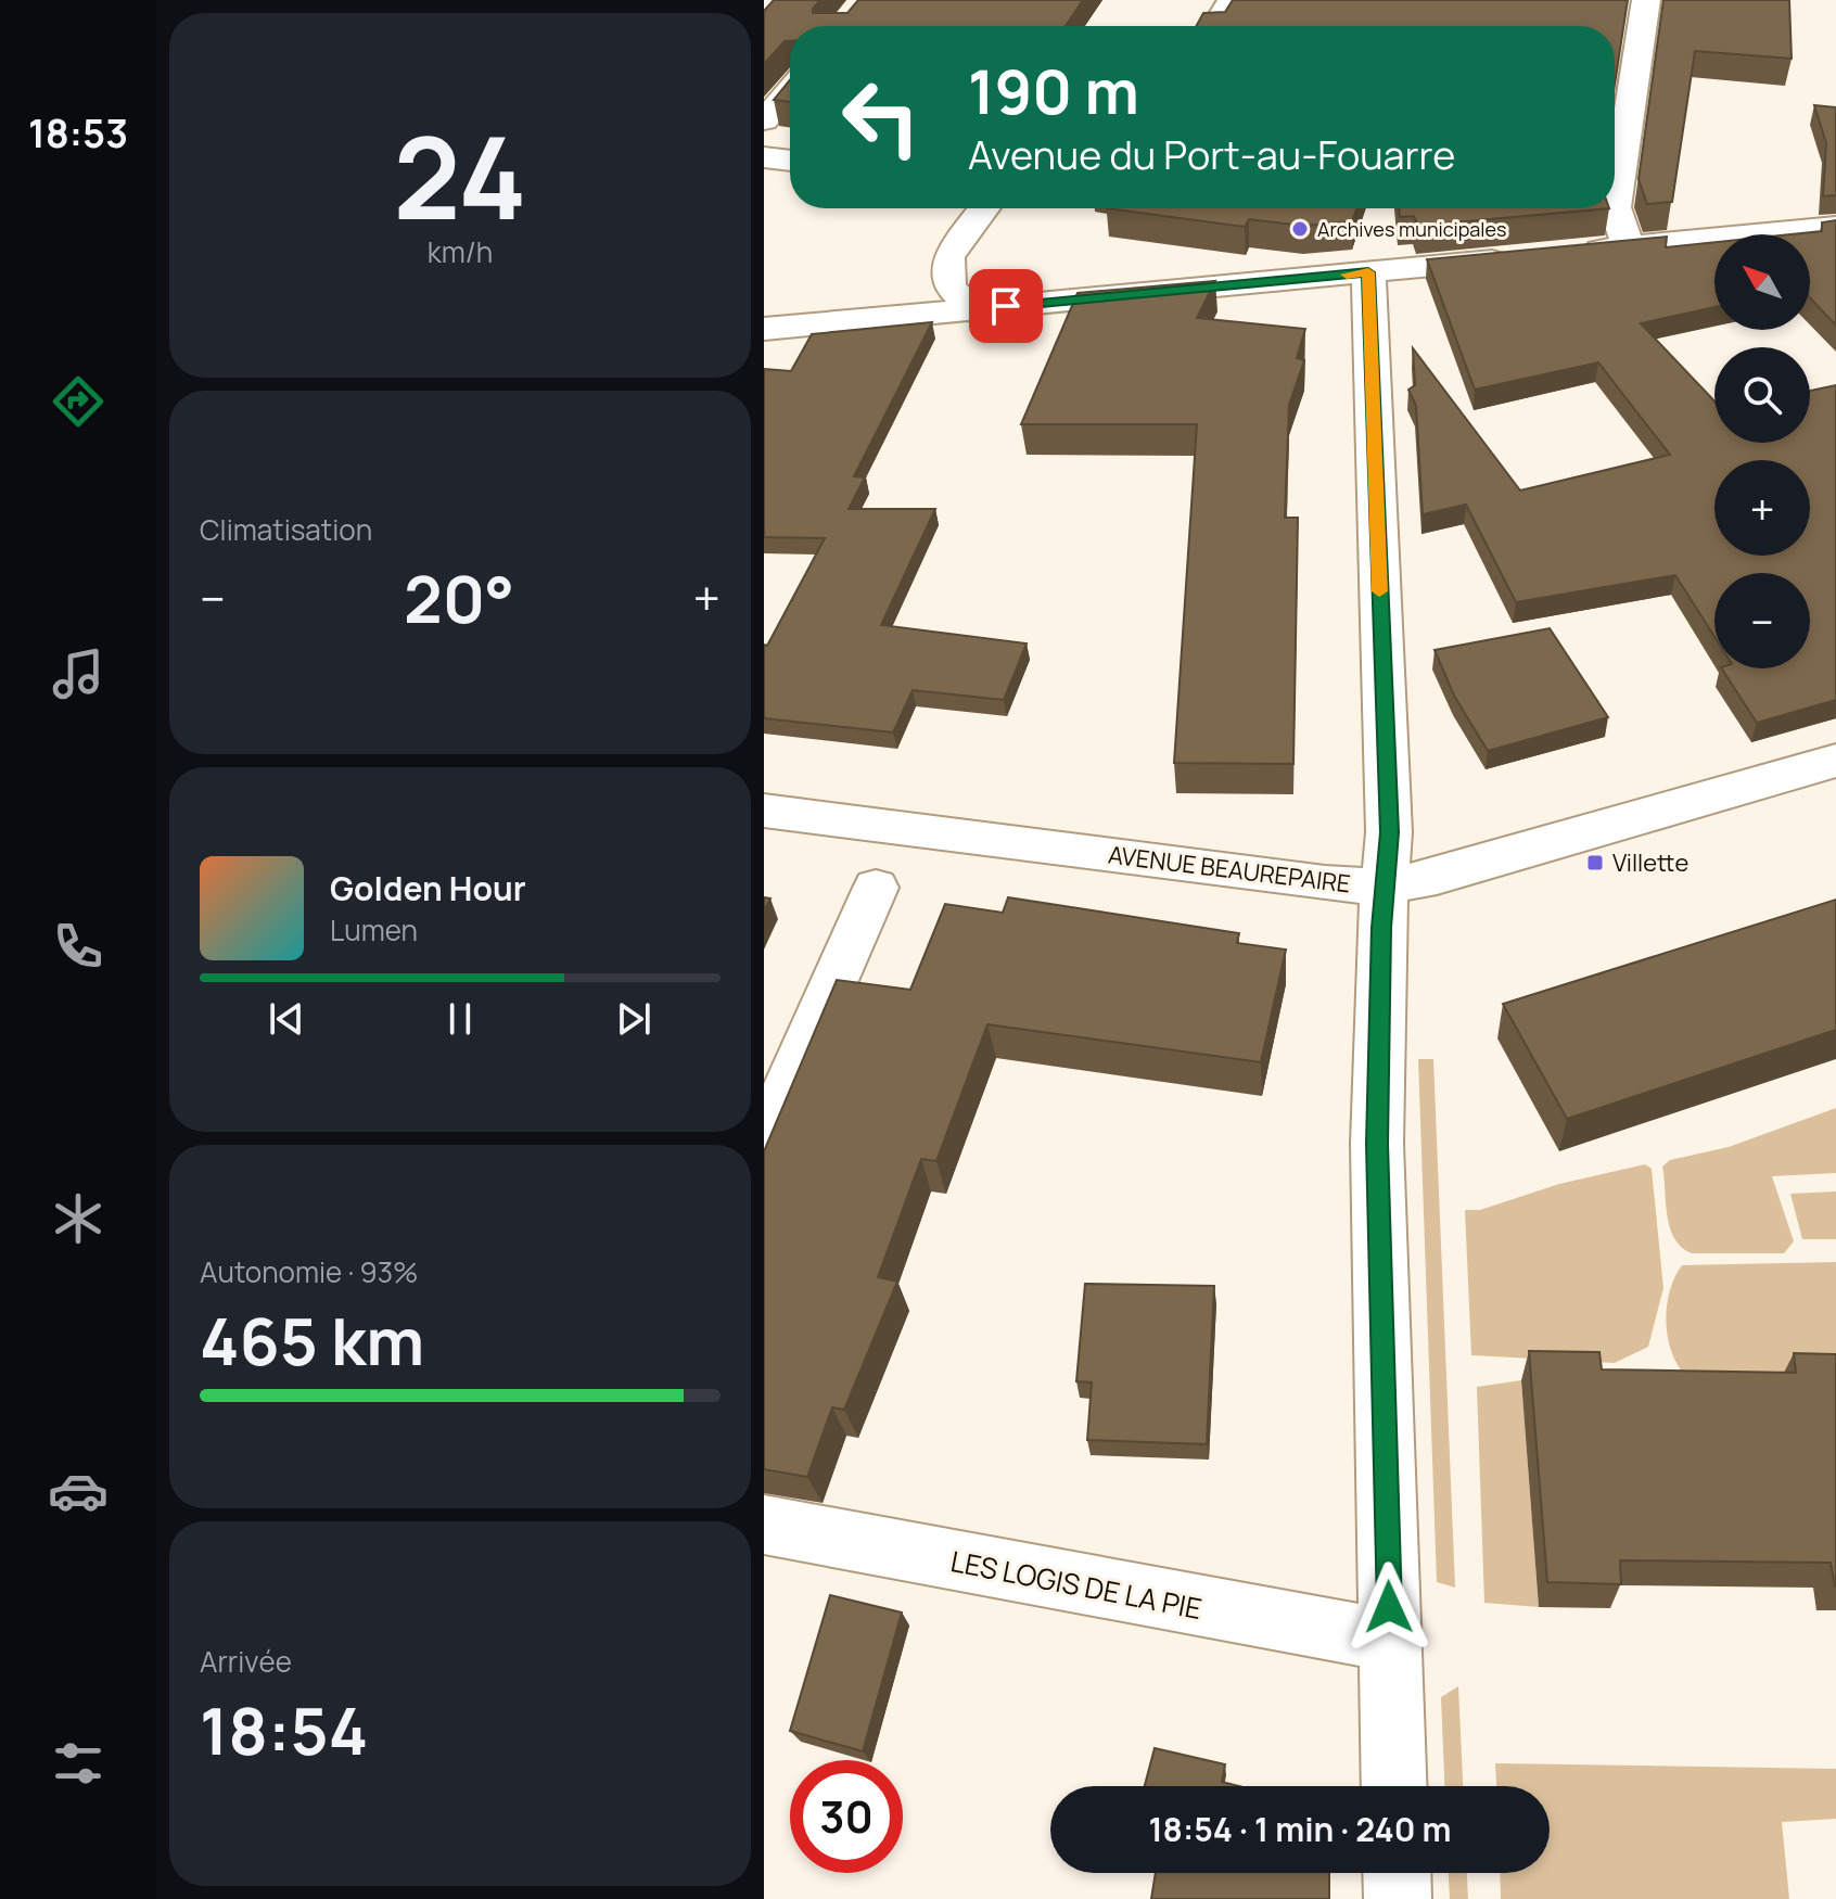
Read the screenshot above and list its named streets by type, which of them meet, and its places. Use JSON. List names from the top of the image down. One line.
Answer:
{"streets":{"street":["AVENUE BEAUREPAIRE","LES LOGIS DE LA PIE"]},"places":{"other":["Archives municipales"],"transit":["Villette"]},"north":"top left","page":{"tabs":"18:53","tile":[["24","km/h"],"Climatisation",["Autonomie · 93%","465 km"],["Arrivée","18:54"]],"turn":["190 m","Avenue du Port-au-Fouarre"],"map_buttons":["+","−"],"heat":["−","20°","+"],"song":["Golden Hour","Lumen"],"limit":"30","trip":"18:54 · 1 min · 240 m"}}
